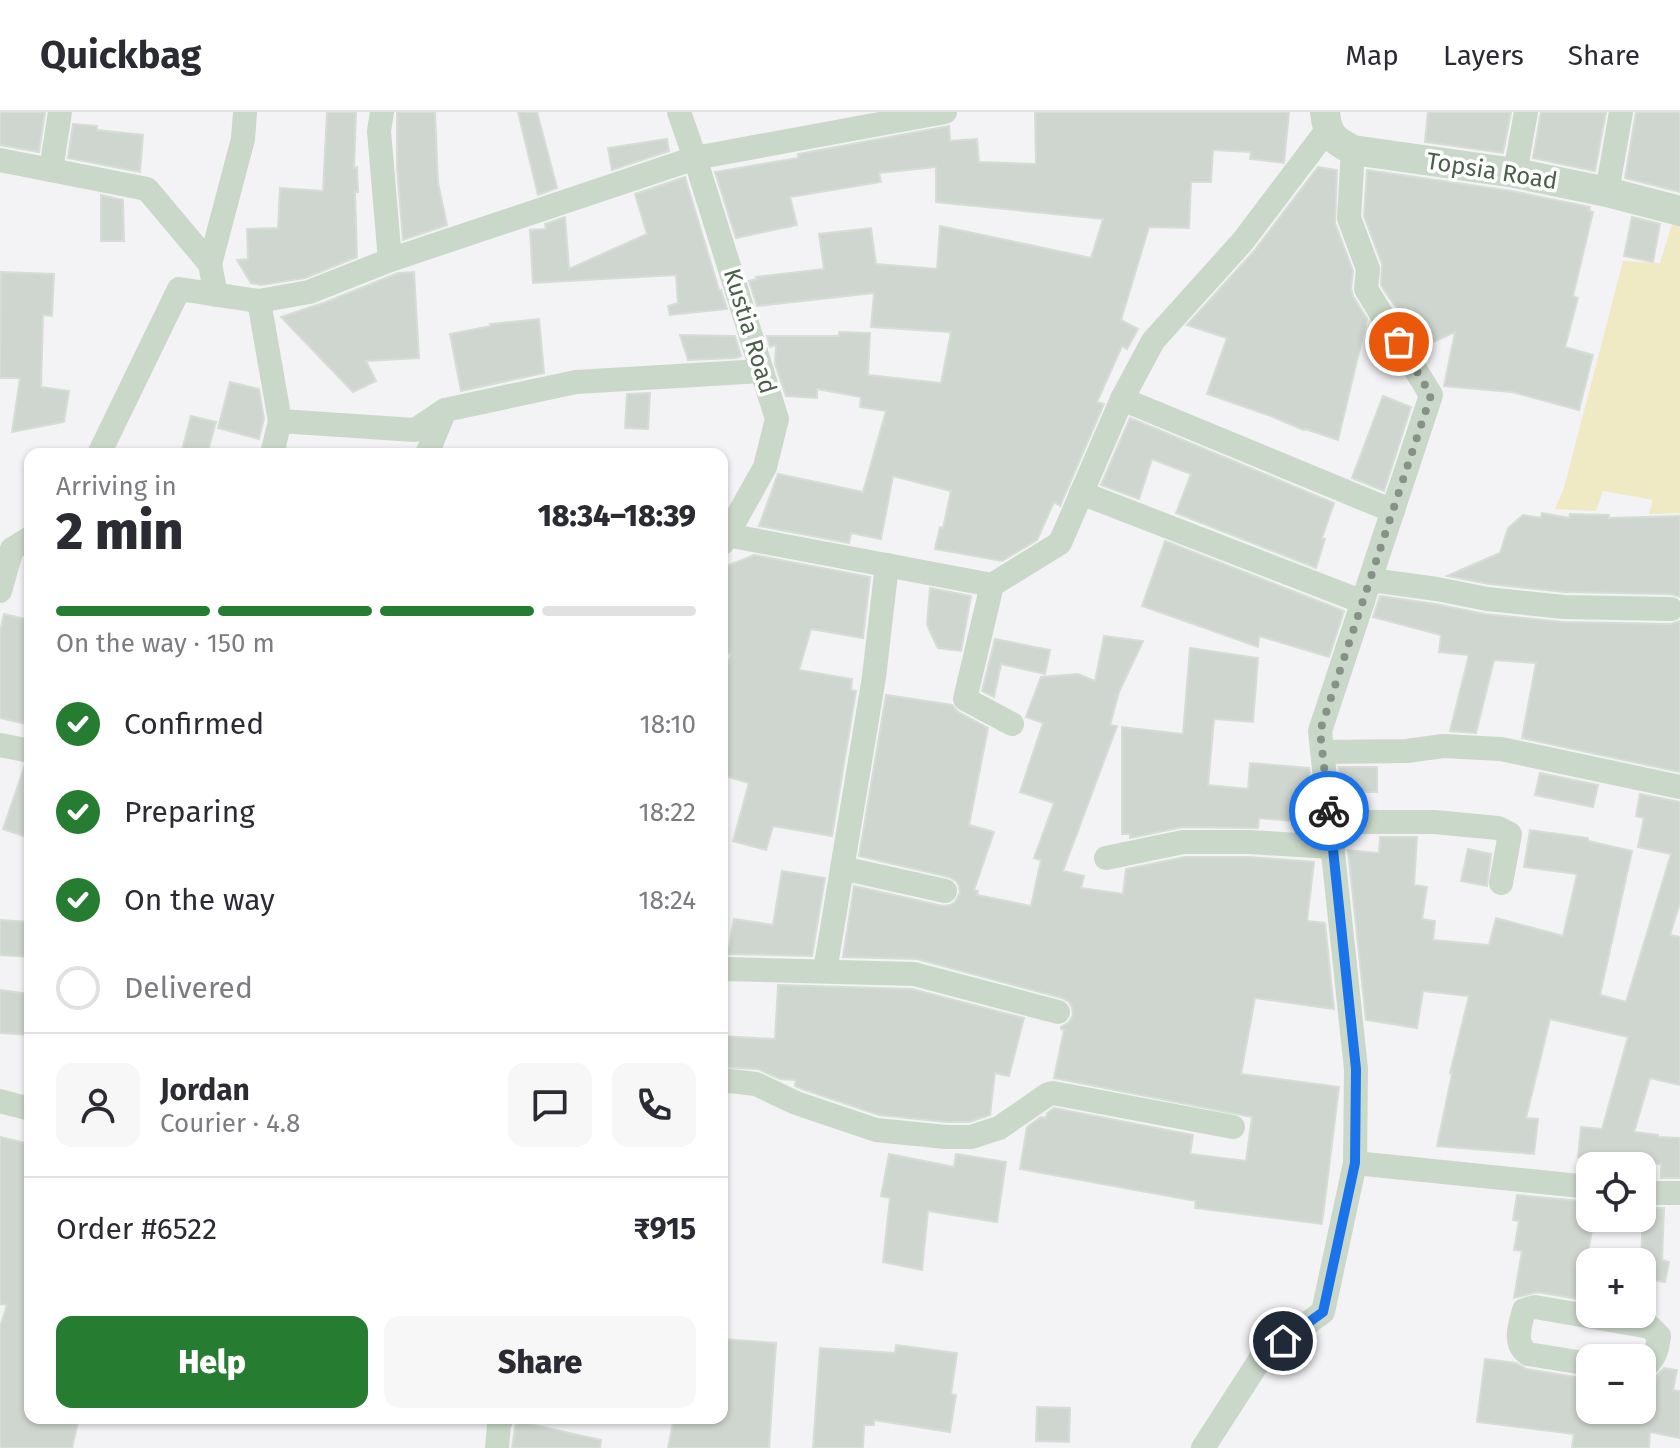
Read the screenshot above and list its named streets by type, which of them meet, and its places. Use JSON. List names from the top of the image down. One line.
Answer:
{"streets":{"street":["Topsia Road","Kustia Road"]},"page":{"header":"Quickbag","nav":["Map","Layers","Share"],"heading":["2 min","Arriving in","18:34–18:39"],"panel":["Jordan","Courier · 4.8","Order #6522","₹915"],"bar":"On the way · 150 m","list":[["Confirmed","18:10"],["Preparing","18:22"],["On the way","18:24"],"Delivered"],"map_buttons":["+","−"],"buttons":["Help","Share"]}}
